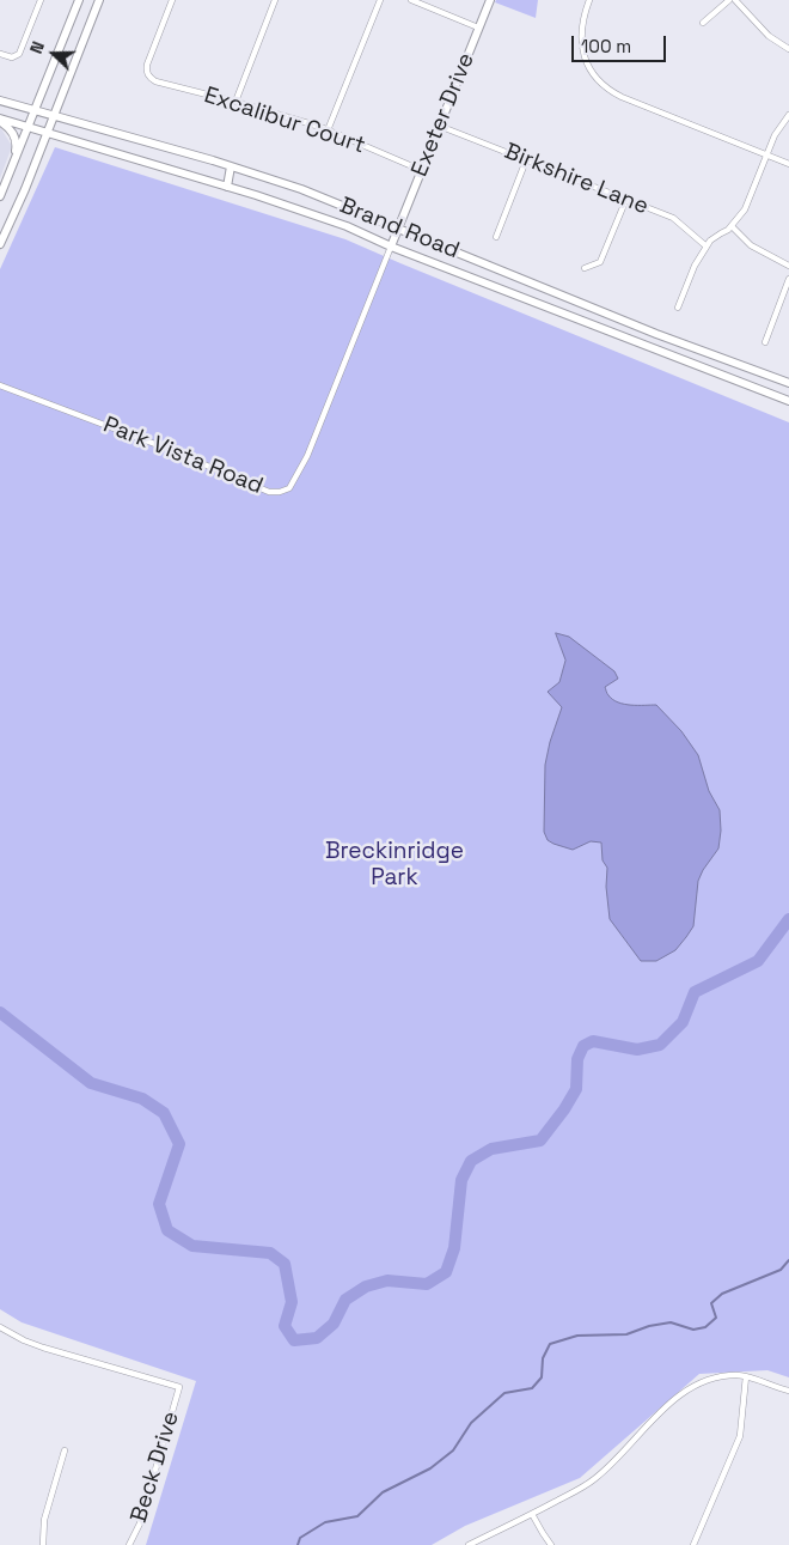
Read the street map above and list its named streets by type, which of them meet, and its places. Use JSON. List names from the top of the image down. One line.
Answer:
{"streets":{"main road":["Exeter Drive","Brand Road"],"street":["Excalibur Court","Birkshire Lane","Park Vista Road","Beck Drive"]},"crossings":[["Exeter Drive","Excalibur Court"],["Exeter Drive","Birkshire Lane"],["Exeter Drive","Brand Road"],["Exeter Drive","Park Vista Road"],["Brand Road","Park Vista Road"]],"parks":["Breckinridge Park"],"scale_bar":"100 m","north":"left"}
